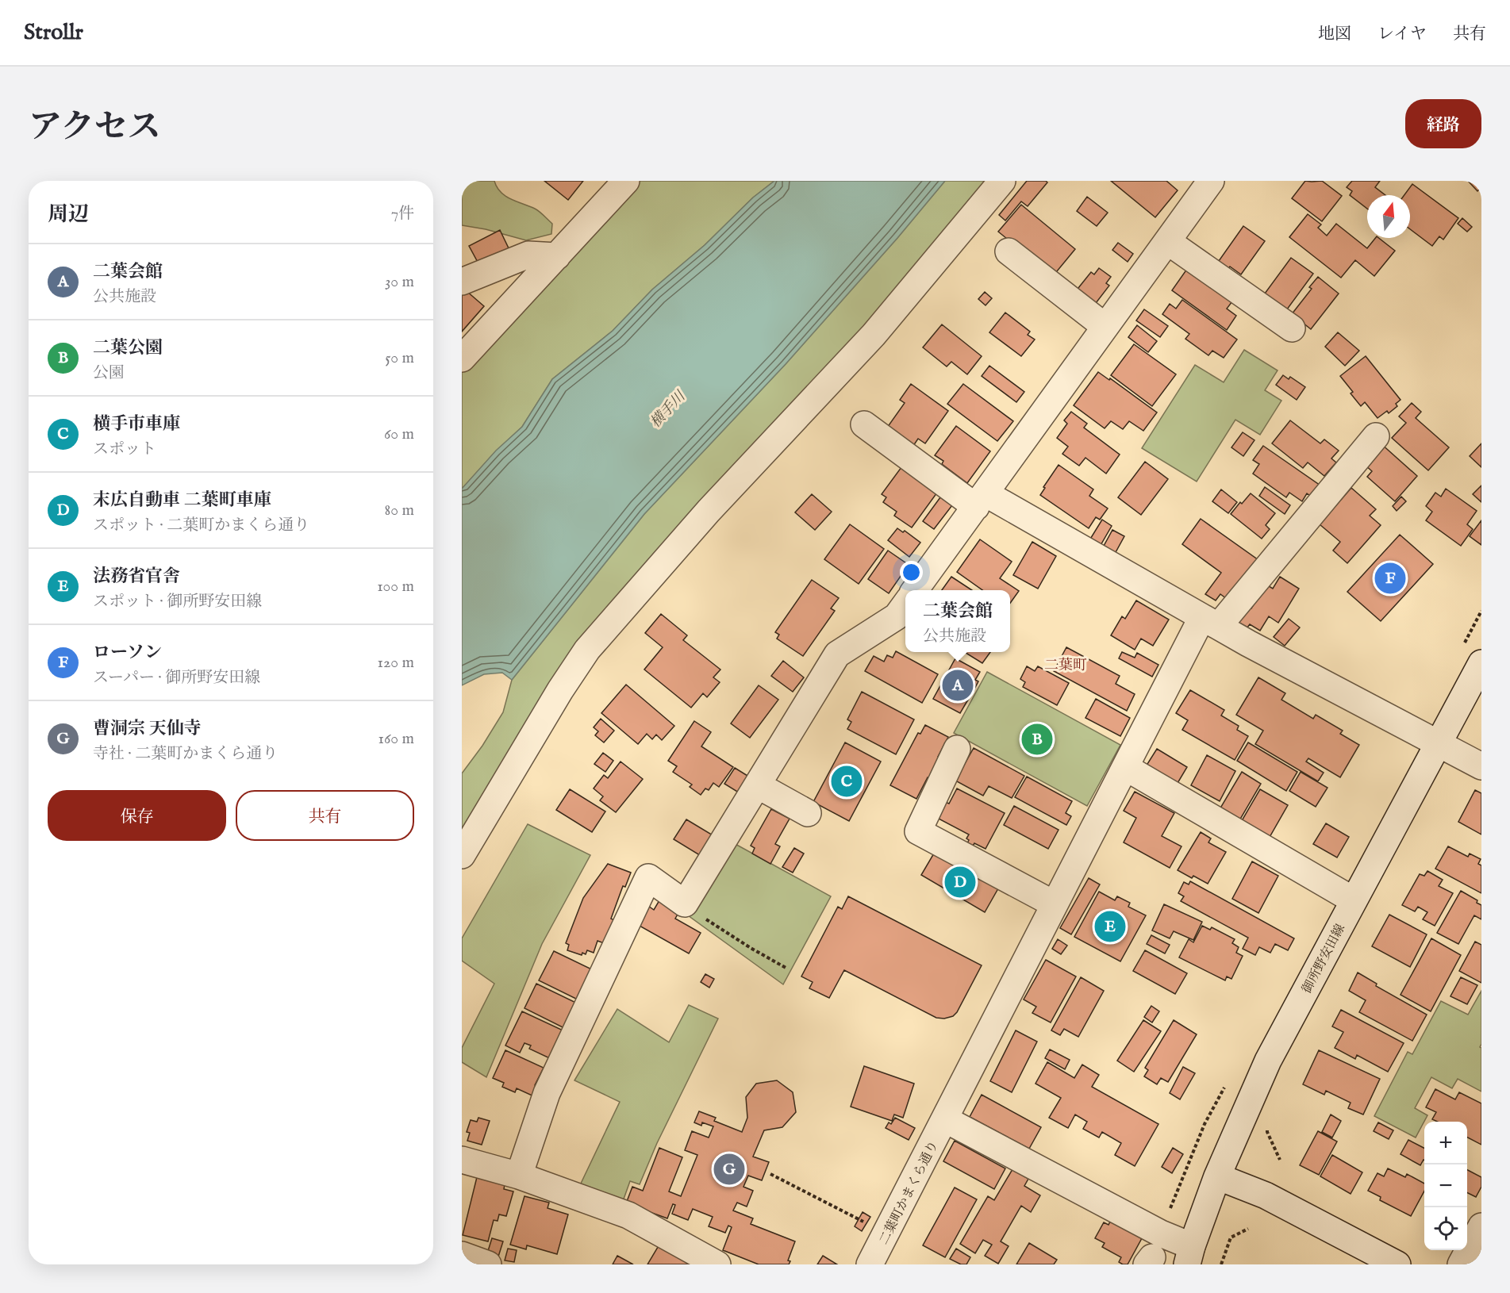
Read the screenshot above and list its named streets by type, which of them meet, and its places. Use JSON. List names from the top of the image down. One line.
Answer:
{"streets":{"street":["御所野安田線","二葉町かまくら通り"]},"districts":["二葉町"],"water":["横手川"],"north":"top","page":{"header":"Strollr","nav":["地図","レイヤ","共有"],"title":"アクセス","buttons":["経路",["保存","共有"]],"heading":["周辺","7件"],"list":[{"mark":"A","name":"二葉会館","note":"公共施設","value":"30 m"},{"mark":"B","name":"二葉公園","note":"公園","value":"50 m"},{"mark":"C","name":"横手市車庫","note":"スポット","value":"60 m"},{"mark":"D","name":"末広自動車 二葉町車庫","note":"スポット · 二葉町かまくら通り","value":"80 m"},{"mark":"E","name":"法務省官舎","note":"スポット · 御所野安田線","value":"100 m"},{"mark":"F","name":"ローソン","note":"スーパー · 御所野安田線","value":"120 m"},{"mark":"G","name":"曹洞宗 天仙寺","note":"寺社 · 二葉町かまくら通り","value":"160 m"}],"pins":["F","A","B","C","D","E","G"],"popup":["二葉会館","公共施設"],"map_buttons":["+","−"]}}
